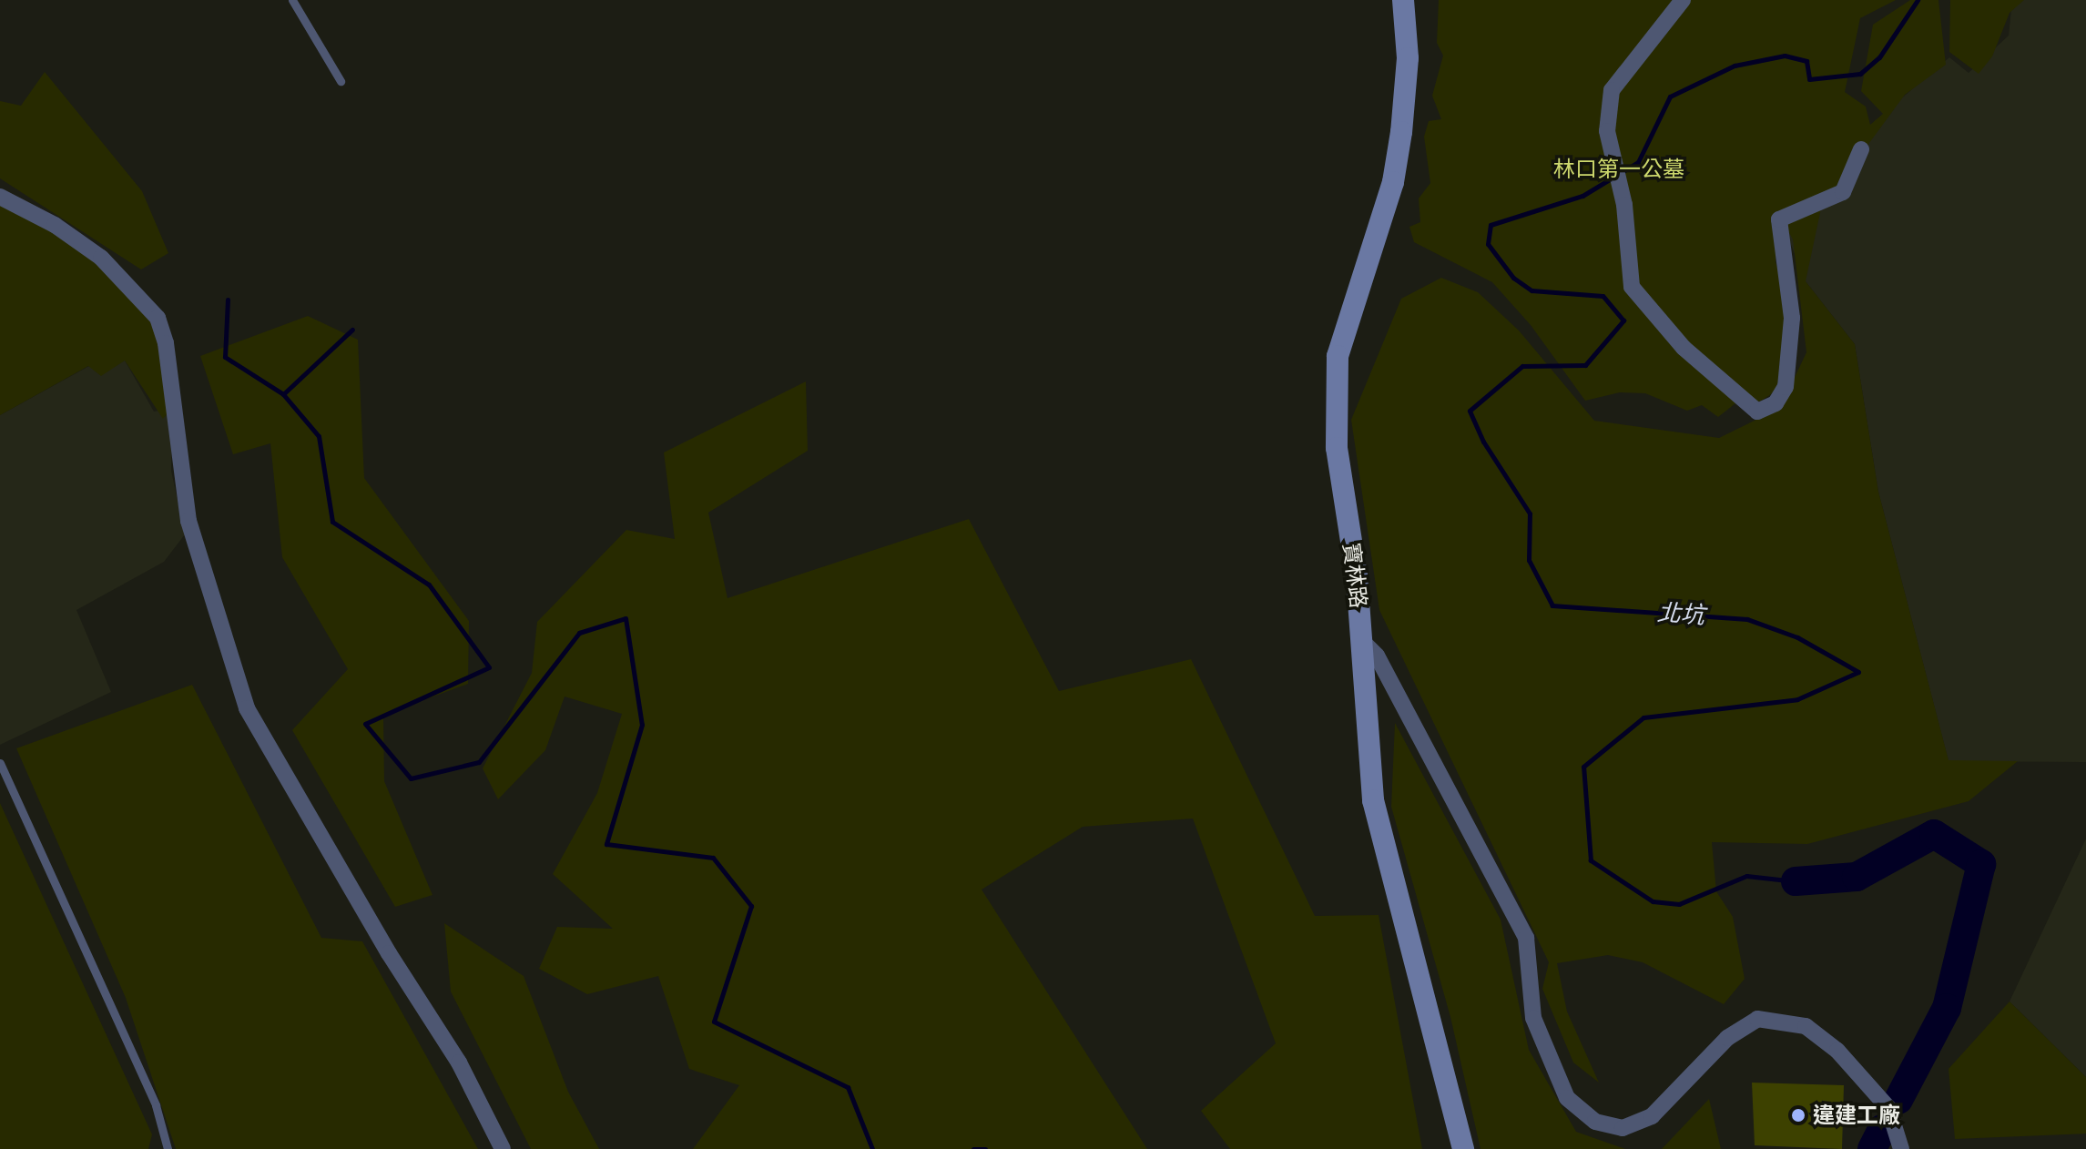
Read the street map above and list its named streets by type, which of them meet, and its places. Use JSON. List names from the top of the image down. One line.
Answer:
{"streets":{"main road":["寶林路"]},"water":["北坑"],"parks":["林口第一公墓"],"places":["違建工廠"]}
